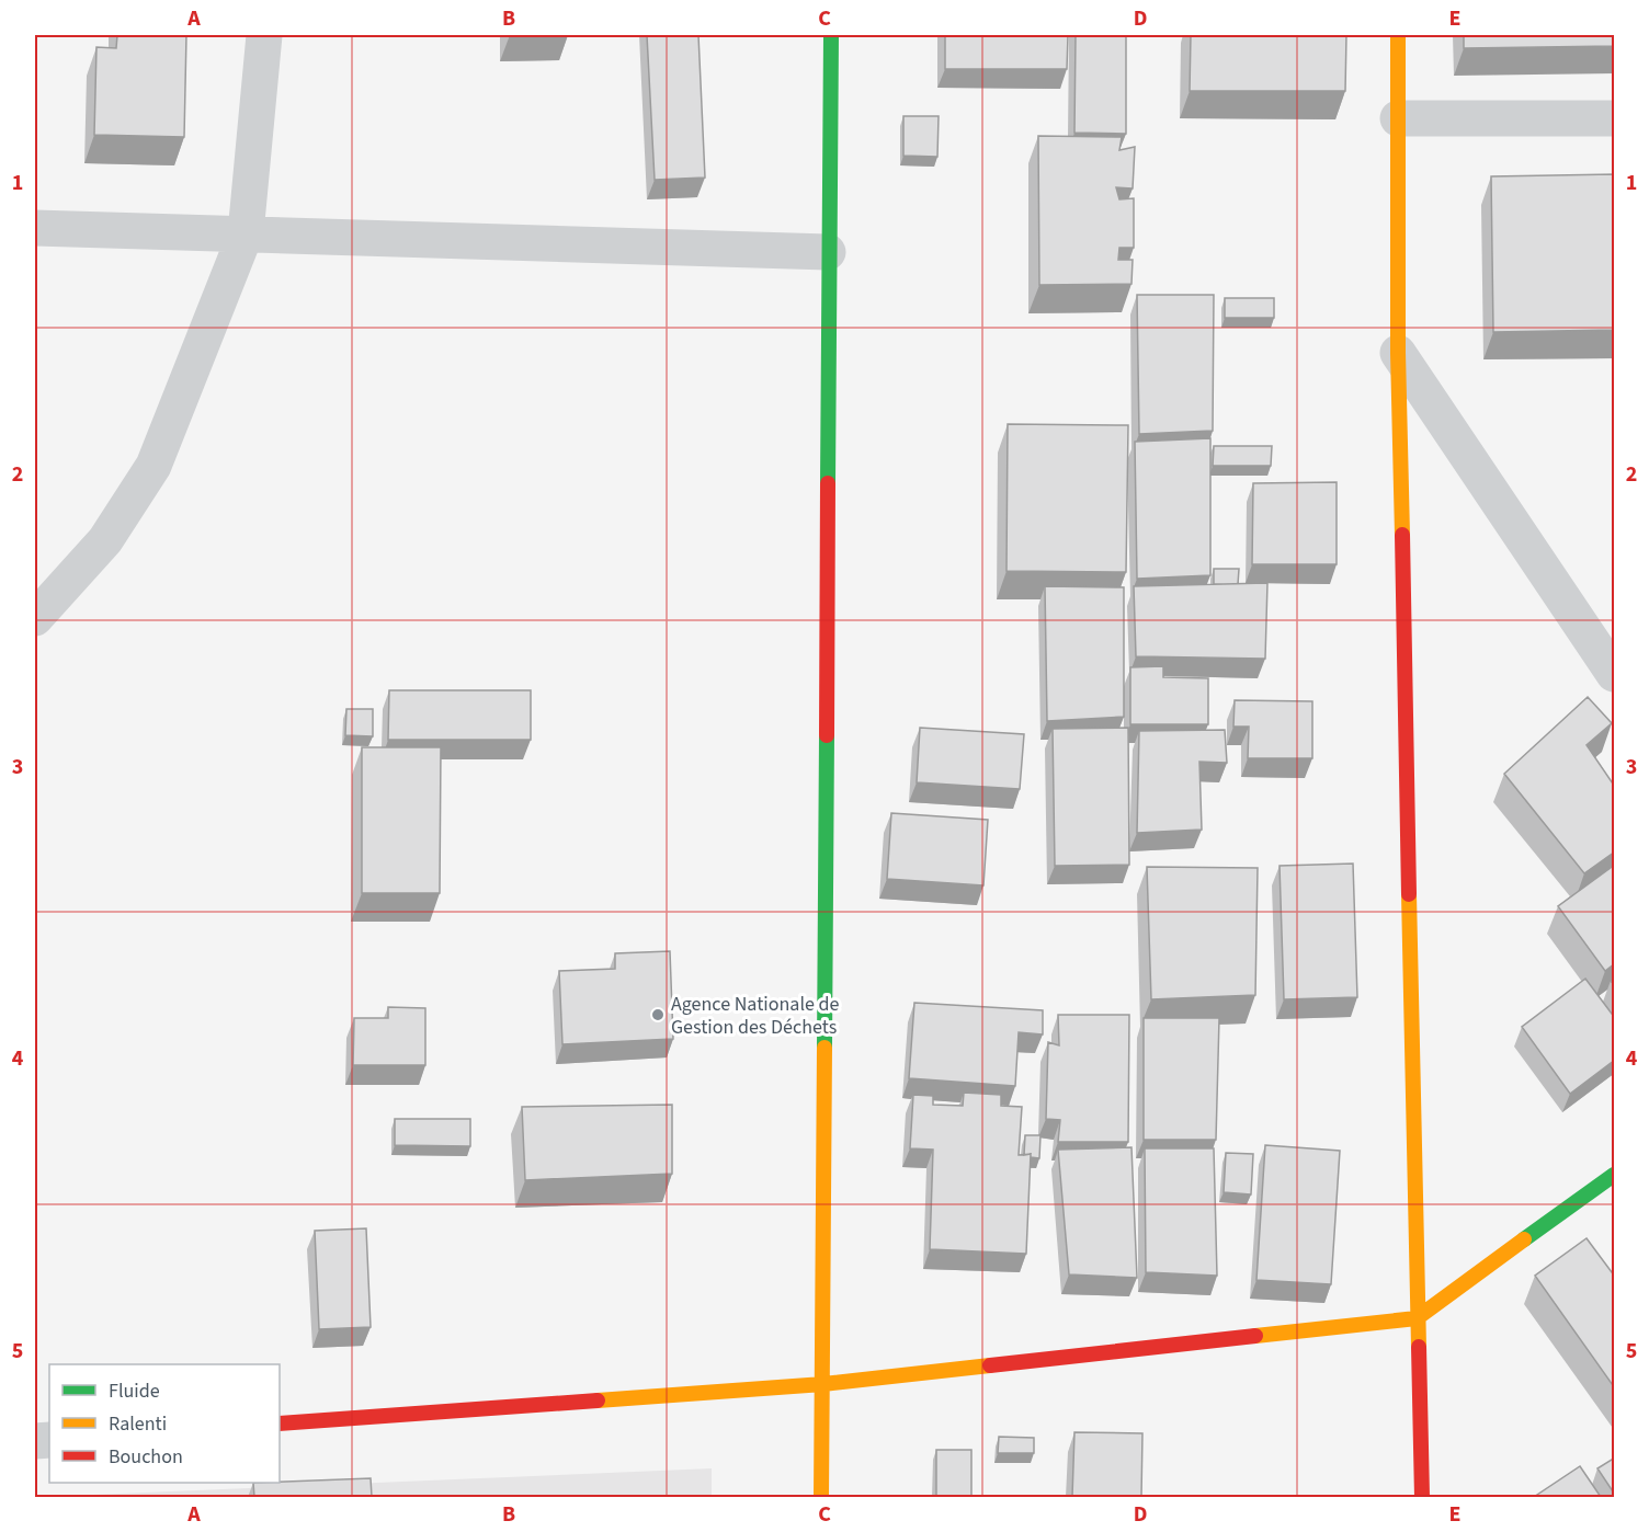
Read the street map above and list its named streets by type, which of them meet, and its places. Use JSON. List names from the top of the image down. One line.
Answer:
{"places":["Agence Nationale de Gestion des Déchets"],"legend":["Fluide","Ralenti","Bouchon"],"grid":{"columns":["A","B","C","D","E"],"rows":["1","2","3","4","5"]}}
